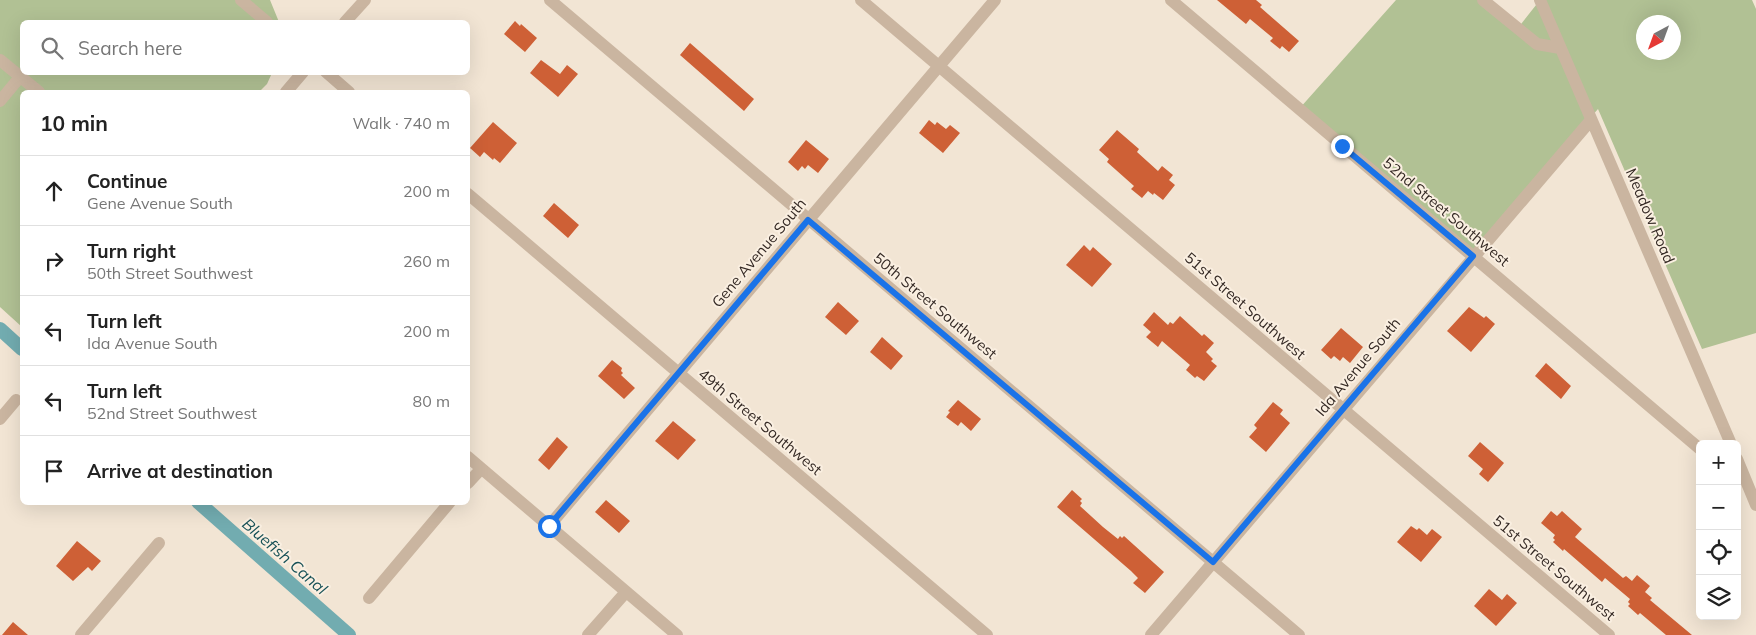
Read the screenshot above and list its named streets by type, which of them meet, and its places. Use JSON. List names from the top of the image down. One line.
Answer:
{"streets":{"street":["52nd Street Southwest","Meadow Road","Gene Avenue South","50th Street Southwest","51st Street Southwest","Ida Avenue South","49th Street Southwest"]},"crossings":[["52nd Street Southwest","Ida Avenue South"],["Meadow Road","Ida Avenue South"],["Gene Avenue South","50th Street Southwest"],["Gene Avenue South","51st Street Southwest"],["Gene Avenue South","49th Street Southwest"],["50th Street Southwest","Ida Avenue South"],["51st Street Southwest","Ida Avenue South"]],"water":["Bluefish Canal"],"north":"bottom left","page":{"search":"Search here","heading":["10 min","Walk · 740 m"],"list":[["Continue","Gene Avenue South","200 m"],["Turn right","50th Street Southwest","260 m"],["Turn left","Ida Avenue South","200 m"],["Turn left","52nd Street Southwest","80 m"],"Arrive at destination"],"map_buttons":["+","−"]}}
